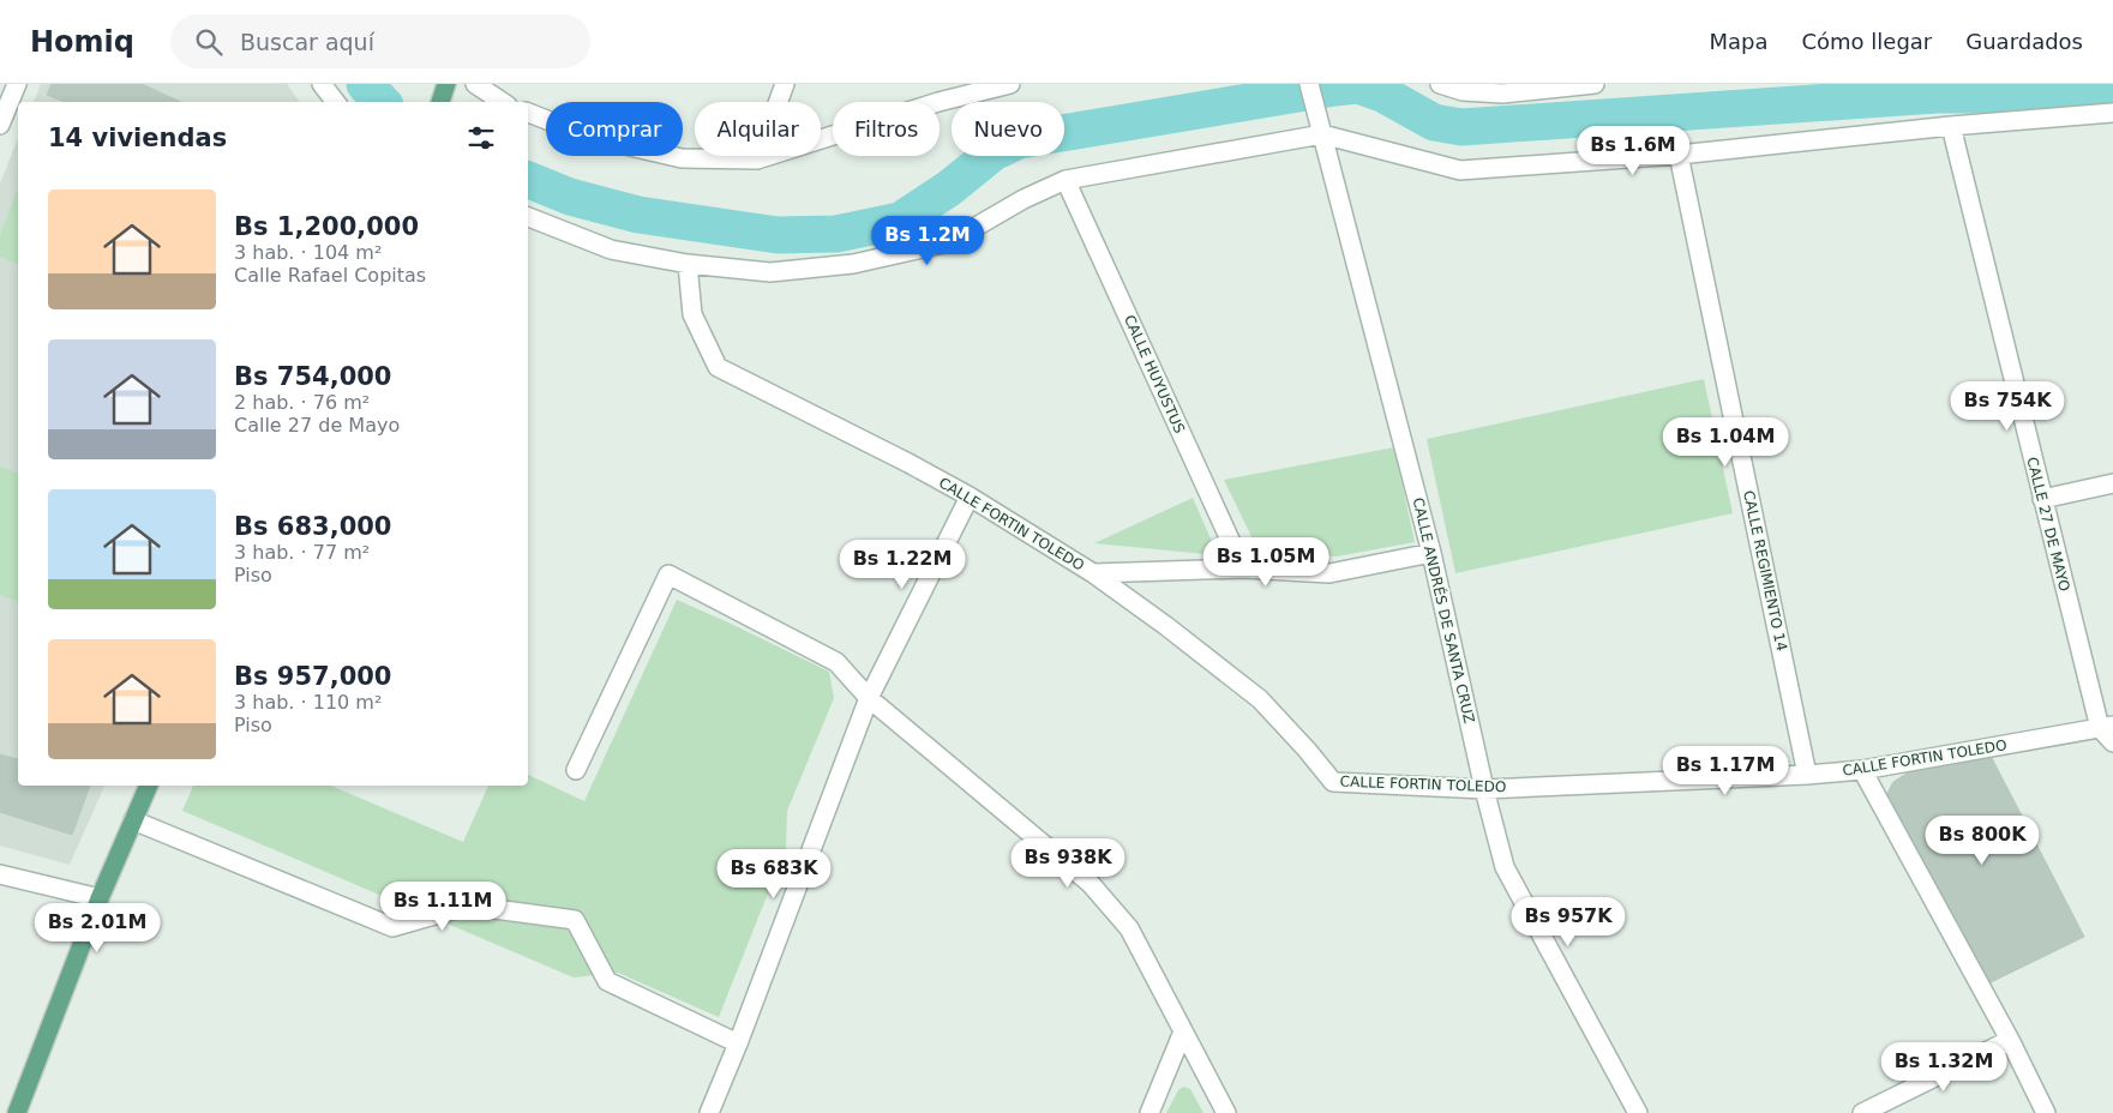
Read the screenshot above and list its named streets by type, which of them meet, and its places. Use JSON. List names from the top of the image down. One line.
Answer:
{"streets":{"street":["CALLE HUYUSTUS","CALLE FORTIN TOLEDO","CALLE 27 DE MAYO","CALLE REGIMIENTO 14","CALLE ANDRÉS DE SANTA CRUZ"]},"crossings":[["CALLE FORTIN TOLEDO","CALLE 27 DE MAYO"],["CALLE FORTIN TOLEDO","CALLE REGIMIENTO 14"],["CALLE FORTIN TOLEDO","CALLE ANDRÉS DE SANTA CRUZ"]],"page":{"header":"Homiq","search":"Buscar aquí","nav":["Mapa","Cómo llegar","Guardados"],"chip":["Comprar","Alquilar","Filtros","Nuevo"],"heading":"14 viviendas","price":["Bs 1.6M","Bs 1.2M","Bs 754K","Bs 1.04M","Bs 1.05M","Bs 1.22M","Bs 1.17M","Bs 800K","Bs 938K","Bs 683K","Bs 1.11M","Bs 957K","Bs 2.01M","Bs 1.32M"],"list":[{"name":"Bs 1,200,000","note":"3 hab. · 104 m² · Calle Rafael Copitas"},{"name":"Bs 754,000","note":"2 hab. · 76 m² · Calle 27 de Mayo"},{"name":"Bs 683,000","note":"3 hab. · 77 m² · Piso"},{"name":"Bs 957,000","note":"3 hab. · 110 m² · Piso"}]}}
